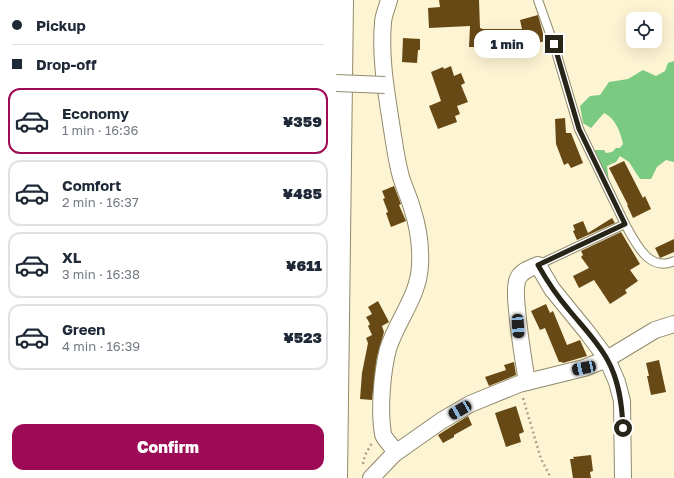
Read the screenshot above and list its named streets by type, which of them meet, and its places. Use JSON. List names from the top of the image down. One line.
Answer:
{"page":{"banner":["Pickup","Drop-off"],"bubble":"1 min","list":[{"name":"Economy","note":"1 min · 16:36","value":"¥359"},{"name":"Comfort","note":"2 min · 16:37","value":"¥485"},{"name":"XL","note":"3 min · 16:38","value":"¥611"},{"name":"Green","note":"4 min · 16:39","value":"¥523"}],"buttons":"Confirm"}}
